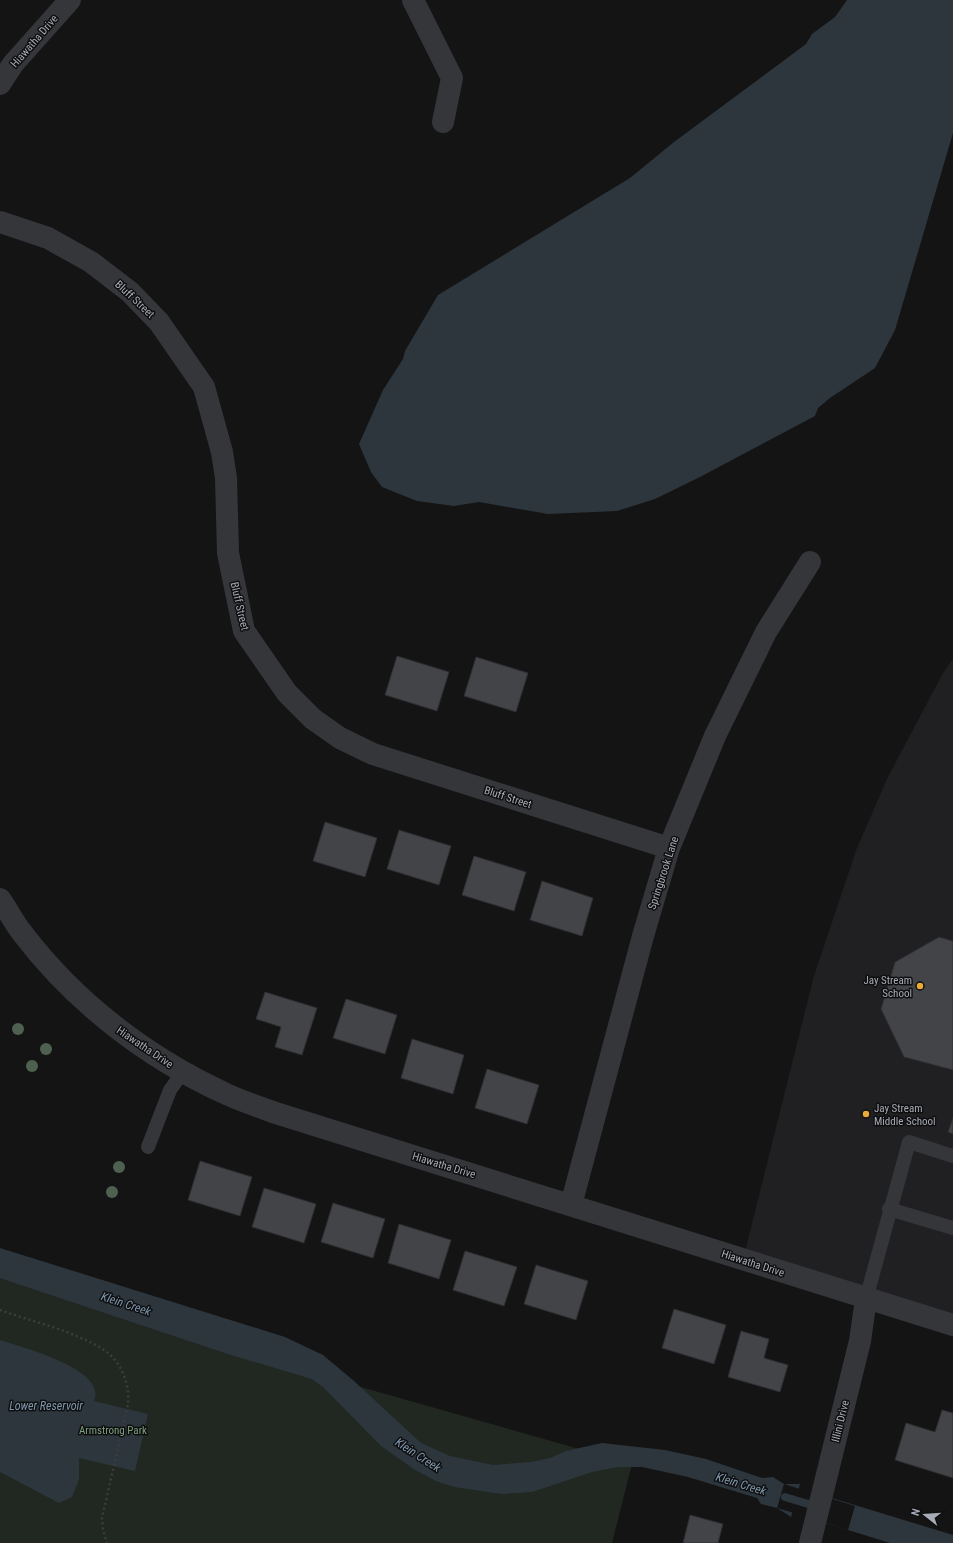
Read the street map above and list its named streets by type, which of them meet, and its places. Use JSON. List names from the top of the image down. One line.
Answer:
{"streets":{"street":["Hiawatha Drive","Bluff Street","Springbrook Lane","Illini Drive"]},"crossings":[["Hiawatha Drive","Springbrook Lane"],["Hiawatha Drive","Illini Drive"],["Bluff Street","Springbrook Lane"]],"water":["Klein Creek","Lower Reservoir"],"parks":["Armstrong Park"],"places":["Jay Stream School","Jay Stream Middle School"],"north":"left"}
